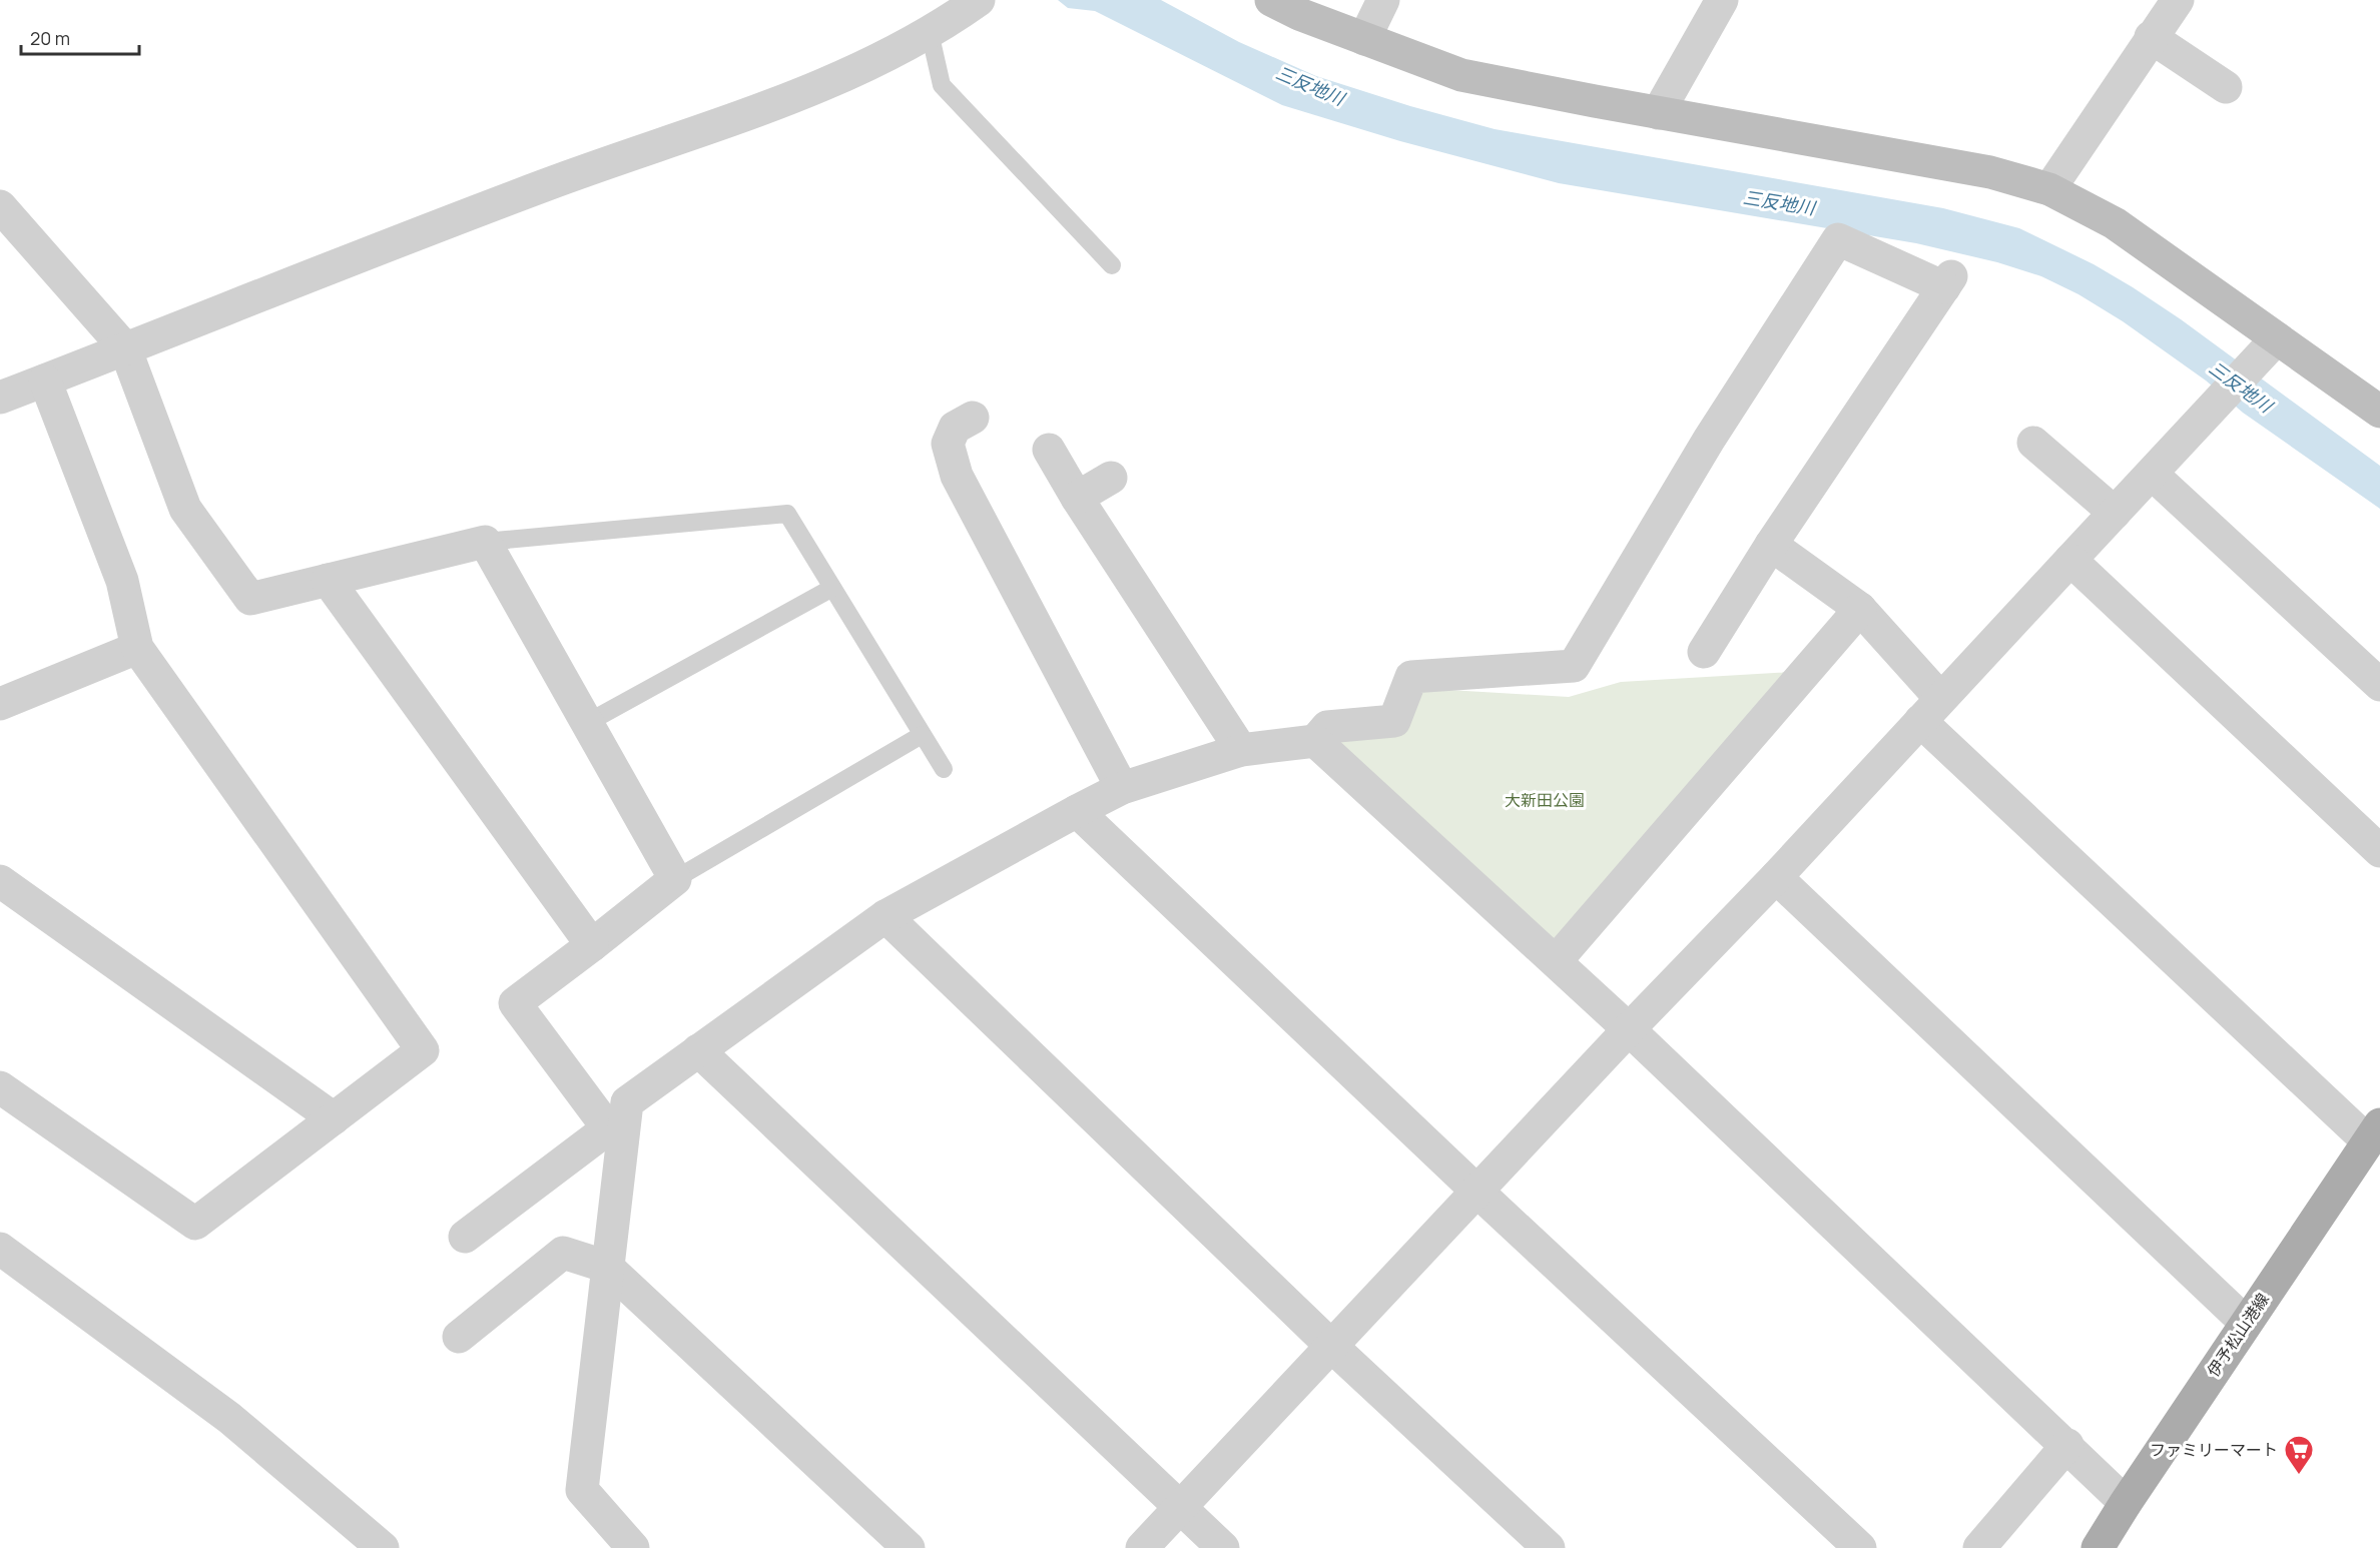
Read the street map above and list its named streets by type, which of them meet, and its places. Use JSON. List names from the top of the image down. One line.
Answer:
{"streets":{"main road":["伊予松山港線"]},"water":["三反地川"],"parks":["大新田公園"],"places":{"supermarket":["ファミリーマート"]},"scale_bar":"20 m"}
